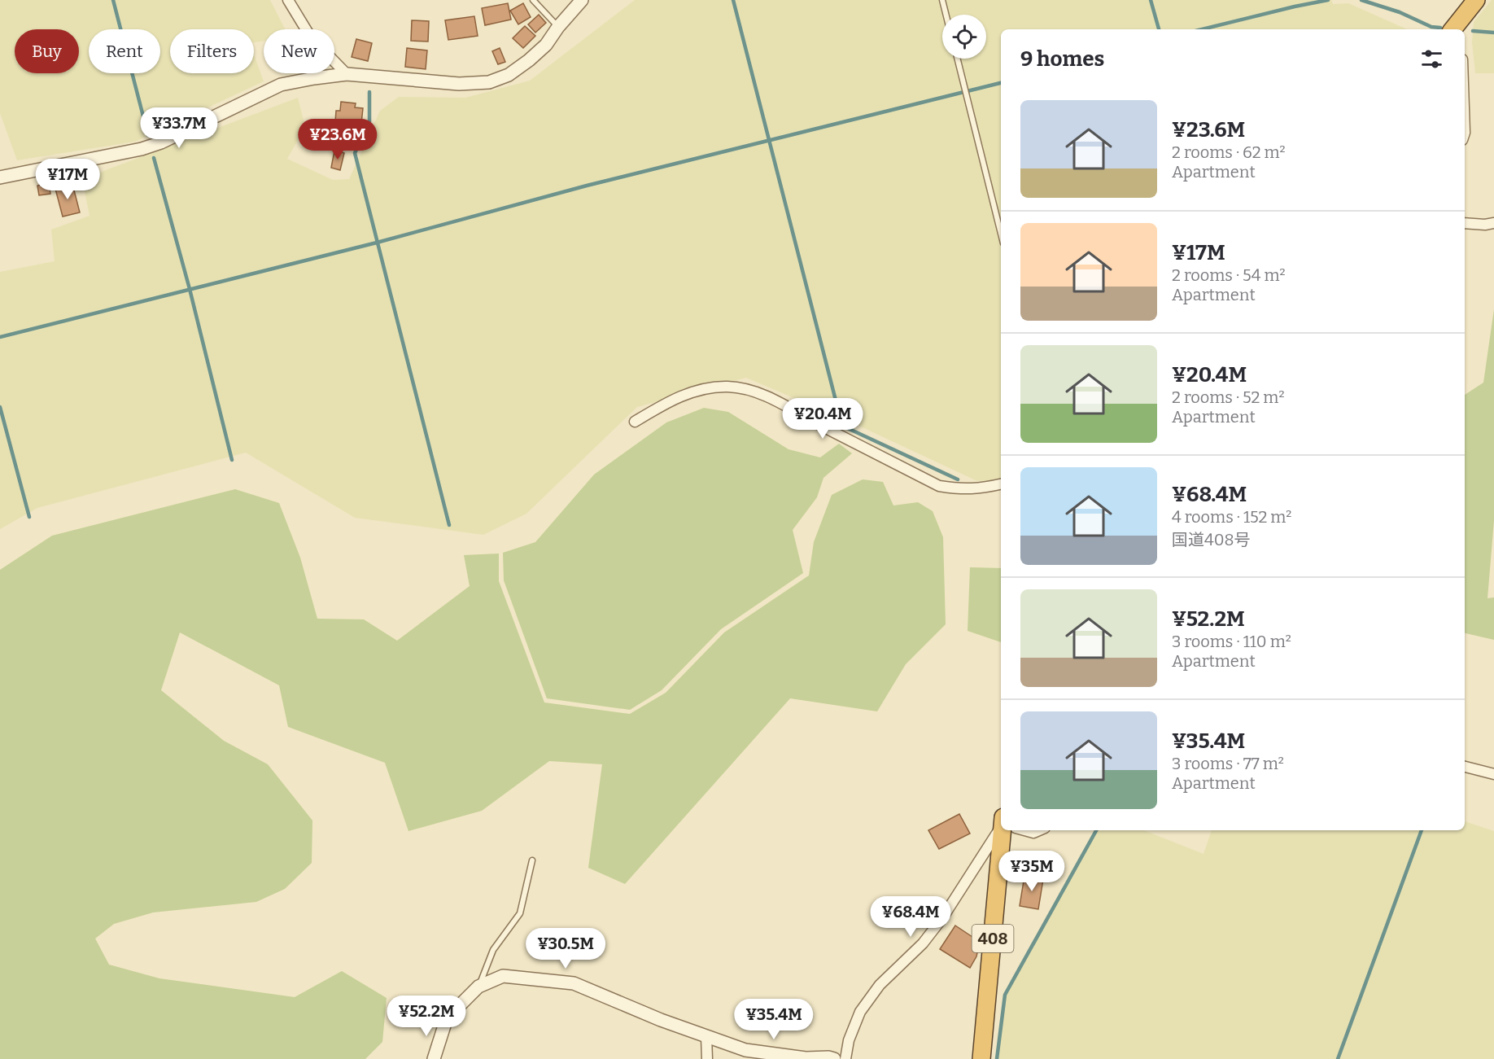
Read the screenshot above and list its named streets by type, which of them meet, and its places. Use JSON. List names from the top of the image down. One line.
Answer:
{"streets":{"highway":["408"]},"page":{"chip":["Buy","Rent","Filters","New"],"heading":"9 homes","list":[{"name":"¥23.6M","note":"2 rooms · 62 m² · Apartment"},{"name":"¥17M","note":"2 rooms · 54 m² · Apartment"},{"name":"¥20.4M","note":"2 rooms · 52 m² · Apartment"},{"name":"¥68.4M","note":"4 rooms · 152 m² · 国道408号"},{"name":"¥52.2M","note":"3 rooms · 110 m² · Apartment"},{"name":"¥35.4M","note":"3 rooms · 77 m² · Apartment"}],"price":["¥33.7M","¥23.6M","¥17M","¥20.4M","¥35M","¥68.4M","¥30.5M","¥52.2M","¥35.4M"]}}
